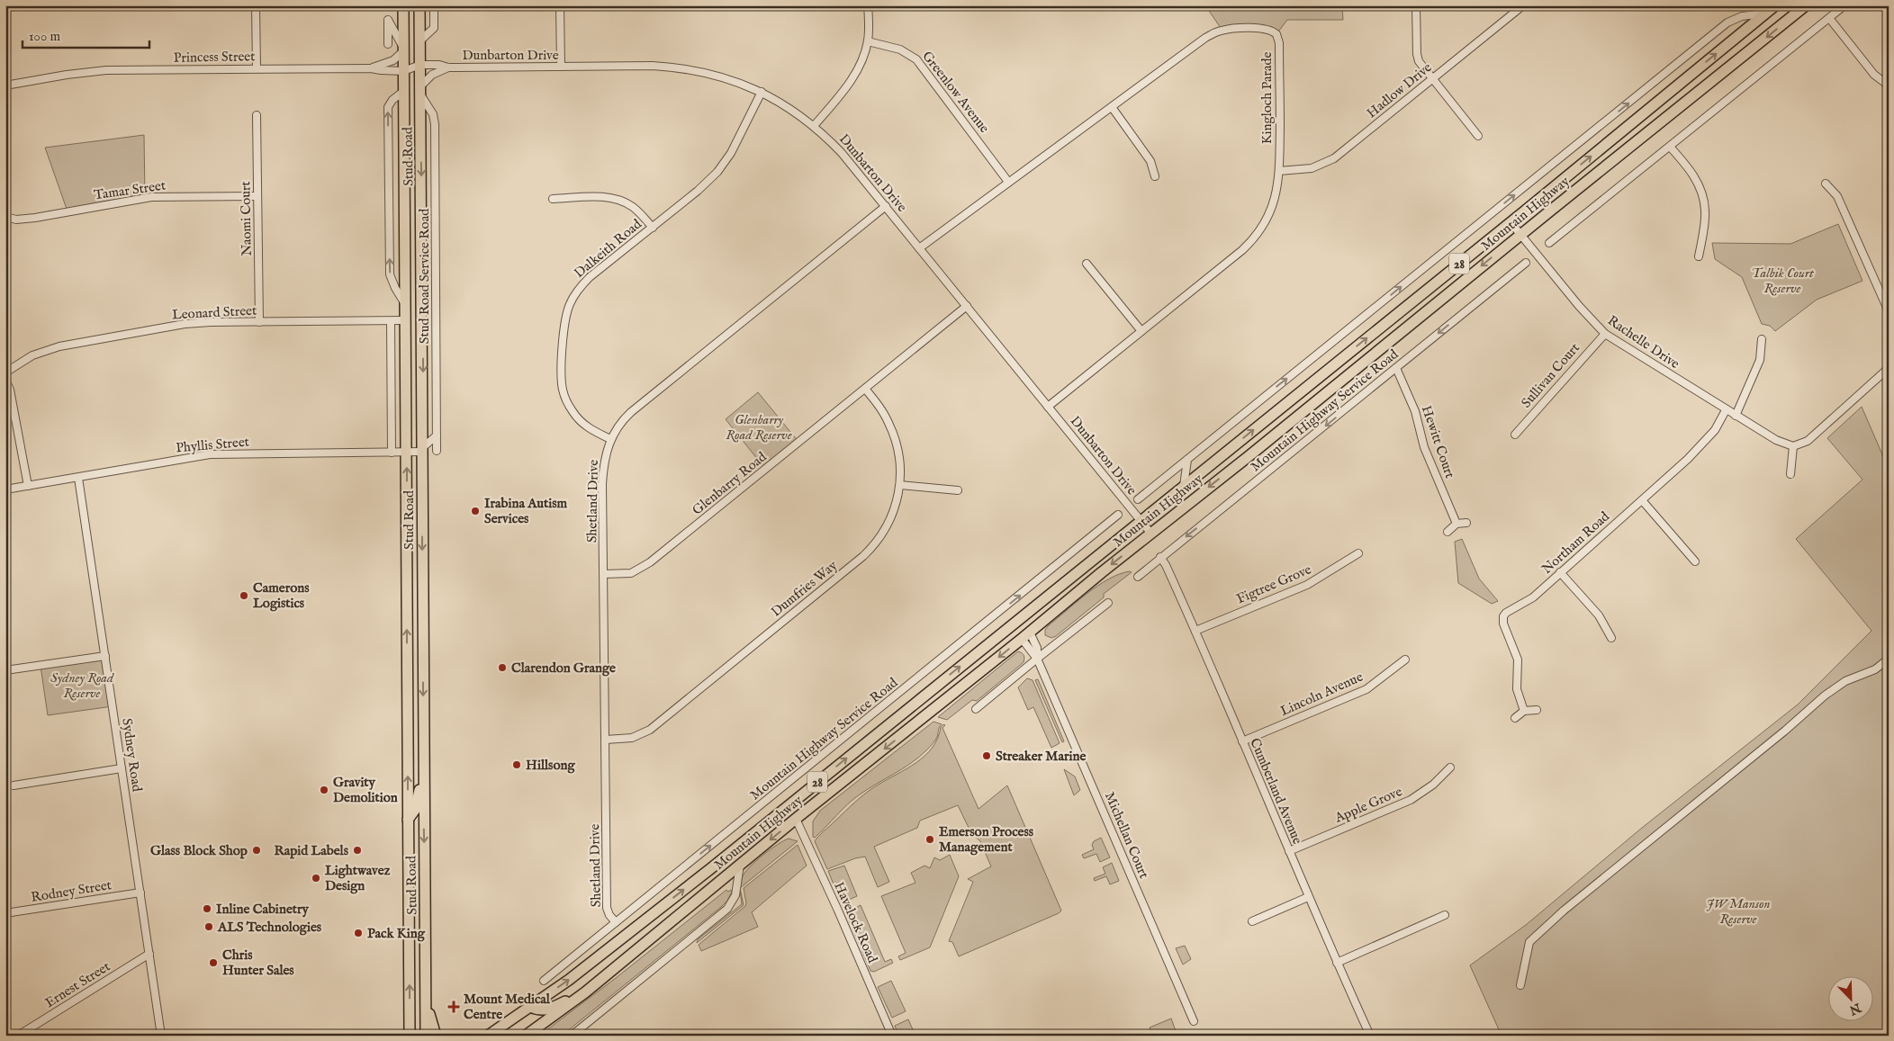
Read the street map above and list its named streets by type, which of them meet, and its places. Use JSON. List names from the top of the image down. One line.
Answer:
{"streets":{"main road":["Stud Road","Mountain Highway","28"],"street":["Dunbarton Drive","Princess Street","Hadlow Drive","Greenlow Avenue","Kingloch Parade","Tamar Street","Naomi Court","Dalkeith Road","Stud Road Service Road","Leonard Street","Rachelle Drive","Sullivan Court","Mountain Highway Service Road","Hewitt Court","Phyllis Street","Glenbarry Road","Shetland Drive","Northam Road","Figtree Grove","Dumfries Way","Lincoln Avenue","Sydney Road","Cumberland Avenue","Apple Grove","Michellan Court","Rodney Street","Havelock Road","Ernest Street"]},"crossings":[["Dunbarton Drive","Princess Street"],["Dunbarton Drive","Kingloch Parade"],["Dunbarton Drive","Stud Road"],["Dunbarton Drive","Mountain Highway"],["Dunbarton Drive","Dalkeith Road"],["Dunbarton Drive","Stud Road Service Road"],["Dunbarton Drive","Glenbarry Road"],["Dunbarton Drive","Shetland Drive"],["Princess Street","Stud Road"],["Hadlow Drive","Kingloch Parade"],["Greenlow Avenue","Kingloch Parade"],["Stud Road","Stud Road Service Road"],["Stud Road","Leonard Street"],["Stud Road","Phyllis Street"],["Tamar Street","Naomi Court"],["Mountain Highway","Rachelle Drive"],["Mountain Highway","Michellan Court"],["Mountain Highway","Havelock Road"],["Naomi Court","Leonard Street"],["Dalkeith Road","Shetland Drive"],["Rachelle Drive","Sullivan Court"],["Rachelle Drive","Northam Road"],["Mountain Highway Service Road","Hewitt Court"],["Mountain Highway Service Road","Shetland Drive"],["Mountain Highway Service Road","Cumberland Avenue"],["Phyllis Street","Sydney Road"],["Glenbarry Road","Shetland Drive"],["Glenbarry Road","Dumfries Way"],["Shetland Drive","Dumfries Way"],["Figtree Grove","Cumberland Avenue"],["Lincoln Avenue","Cumberland Avenue"],["Sydney Road","Rodney Street"],["Sydney Road","Ernest Street"],["Cumberland Avenue","Apple Grove"]],"parks":["Talbik Court Reserve","Glenbarry Road Reserve","Sydney Road Reserve","JW Manson Reserve"],"places":{"other":["Irabina Autism Services","Camerons Logistics","Clarendon Grange","Streaker Marine","Hillsong","Gravity Demolition","Emerson Process Management","Glass Block Shop","Rapid Labels","Lightwavez Design","Inline Cabinetry","ALS Technologies","Pack King","Chris Hunter Sales"],"health":["Mount Medical Centre"]},"scale_bar":"100 m","north":"bottom right"}
